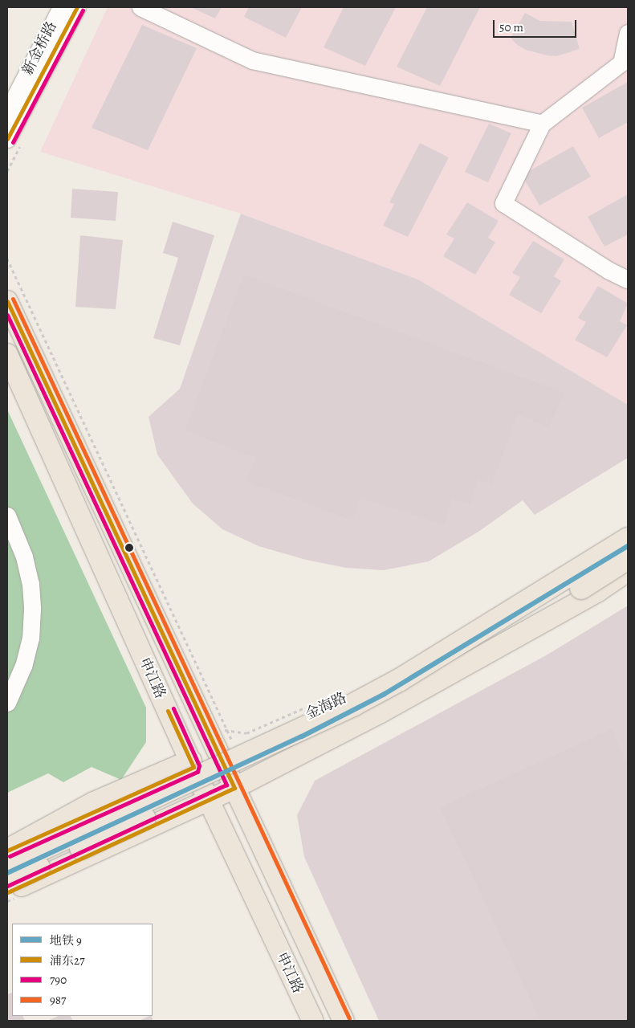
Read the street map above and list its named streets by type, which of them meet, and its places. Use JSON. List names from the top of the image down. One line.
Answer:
{"streets":{"main road":["申江路","金海路"],"street":["新金桥路"]},"crossings":[["申江路","金海路"]],"lines":["transit line 浦东27","transit line 790","transit line 987","metro line 9"],"legend":["地铁 9","浦东27","790","987"],"scale_bar":"50 m"}
